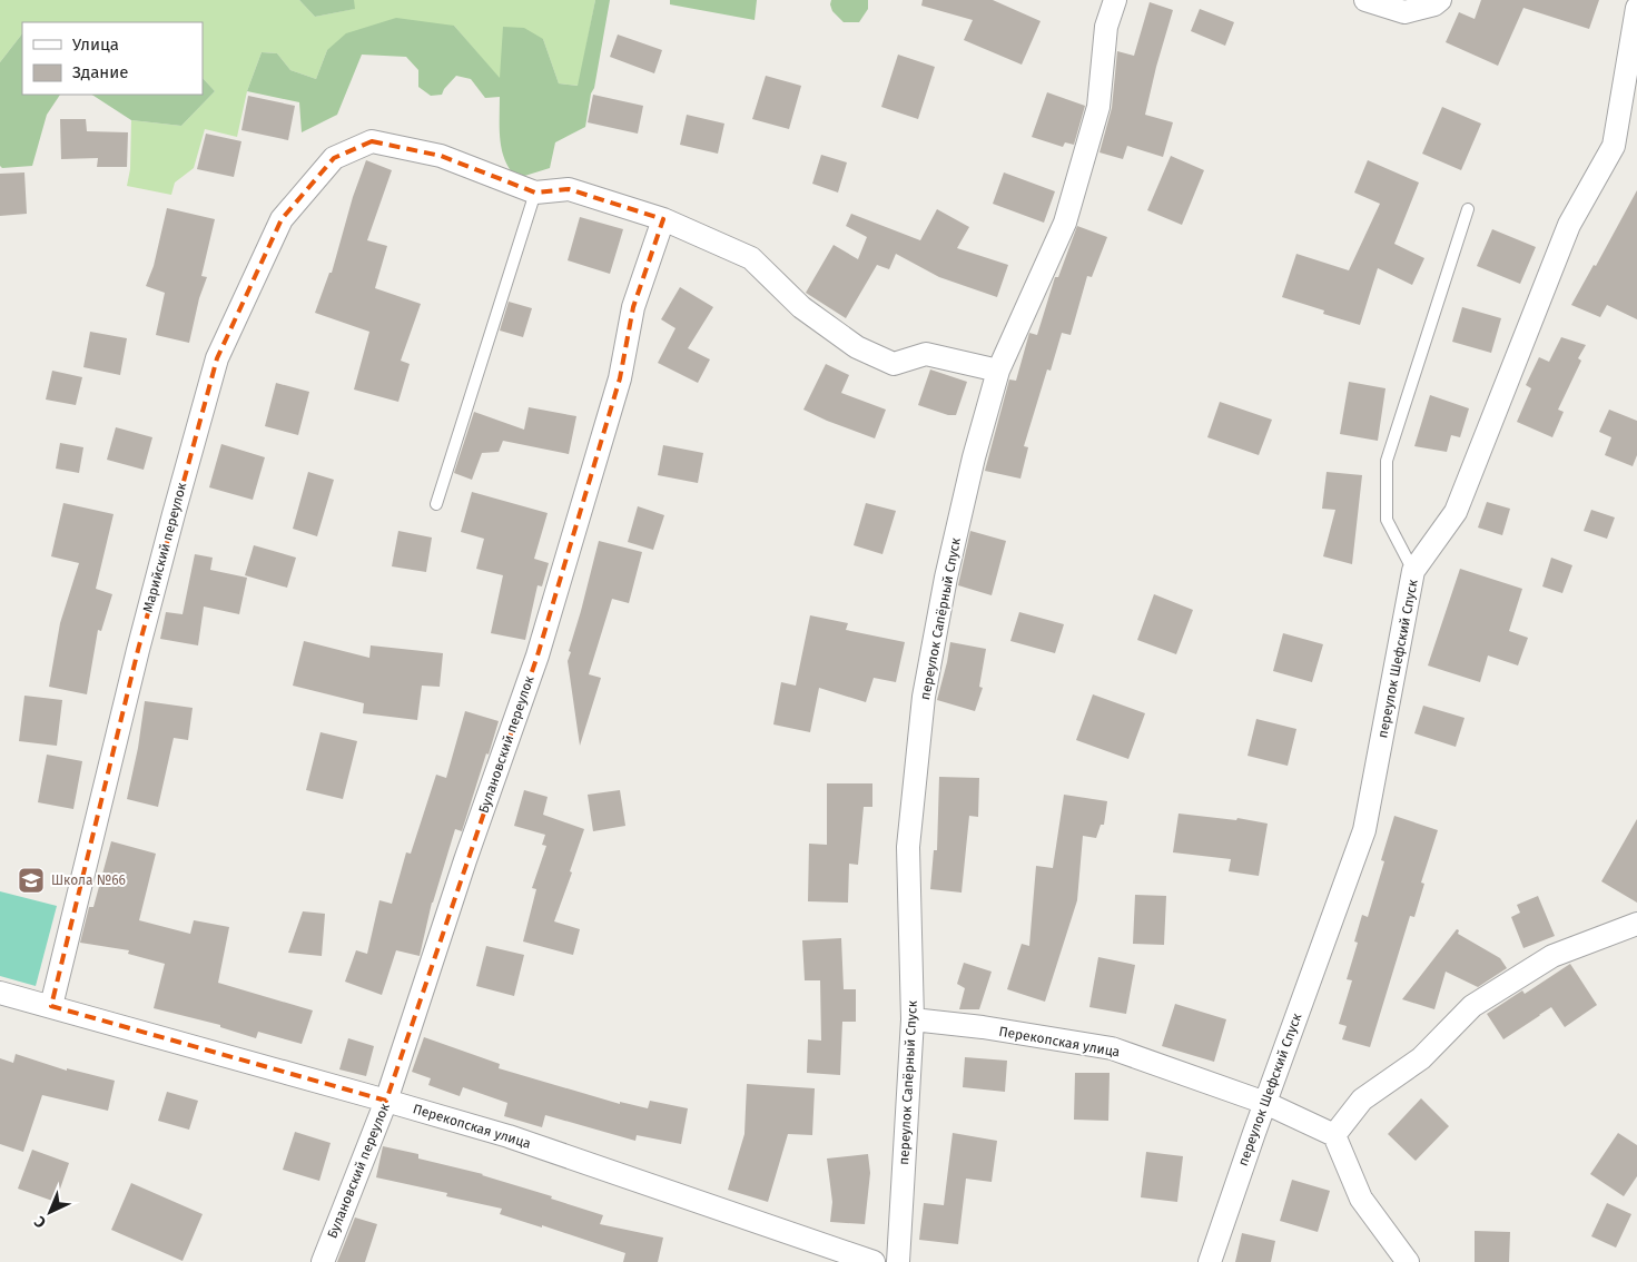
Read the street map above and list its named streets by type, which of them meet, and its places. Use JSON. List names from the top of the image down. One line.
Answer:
{"streets":{"street":["Марийский переулок","переулок Сапёрный Спуск","переулок Шефский Спуск","Булановский переулок","Перекопская улица"]},"crossings":[["Марийский переулок","Перекопская улица"],["переулок Сапёрный Спуск","Перекопская улица"],["переулок Шефский Спуск","Перекопская улица"],["Булановский переулок","Перекопская улица"]],"places":{"school or university":["Школа №66"]},"legend":["Улица","Здание"],"north":"bottom left"}
